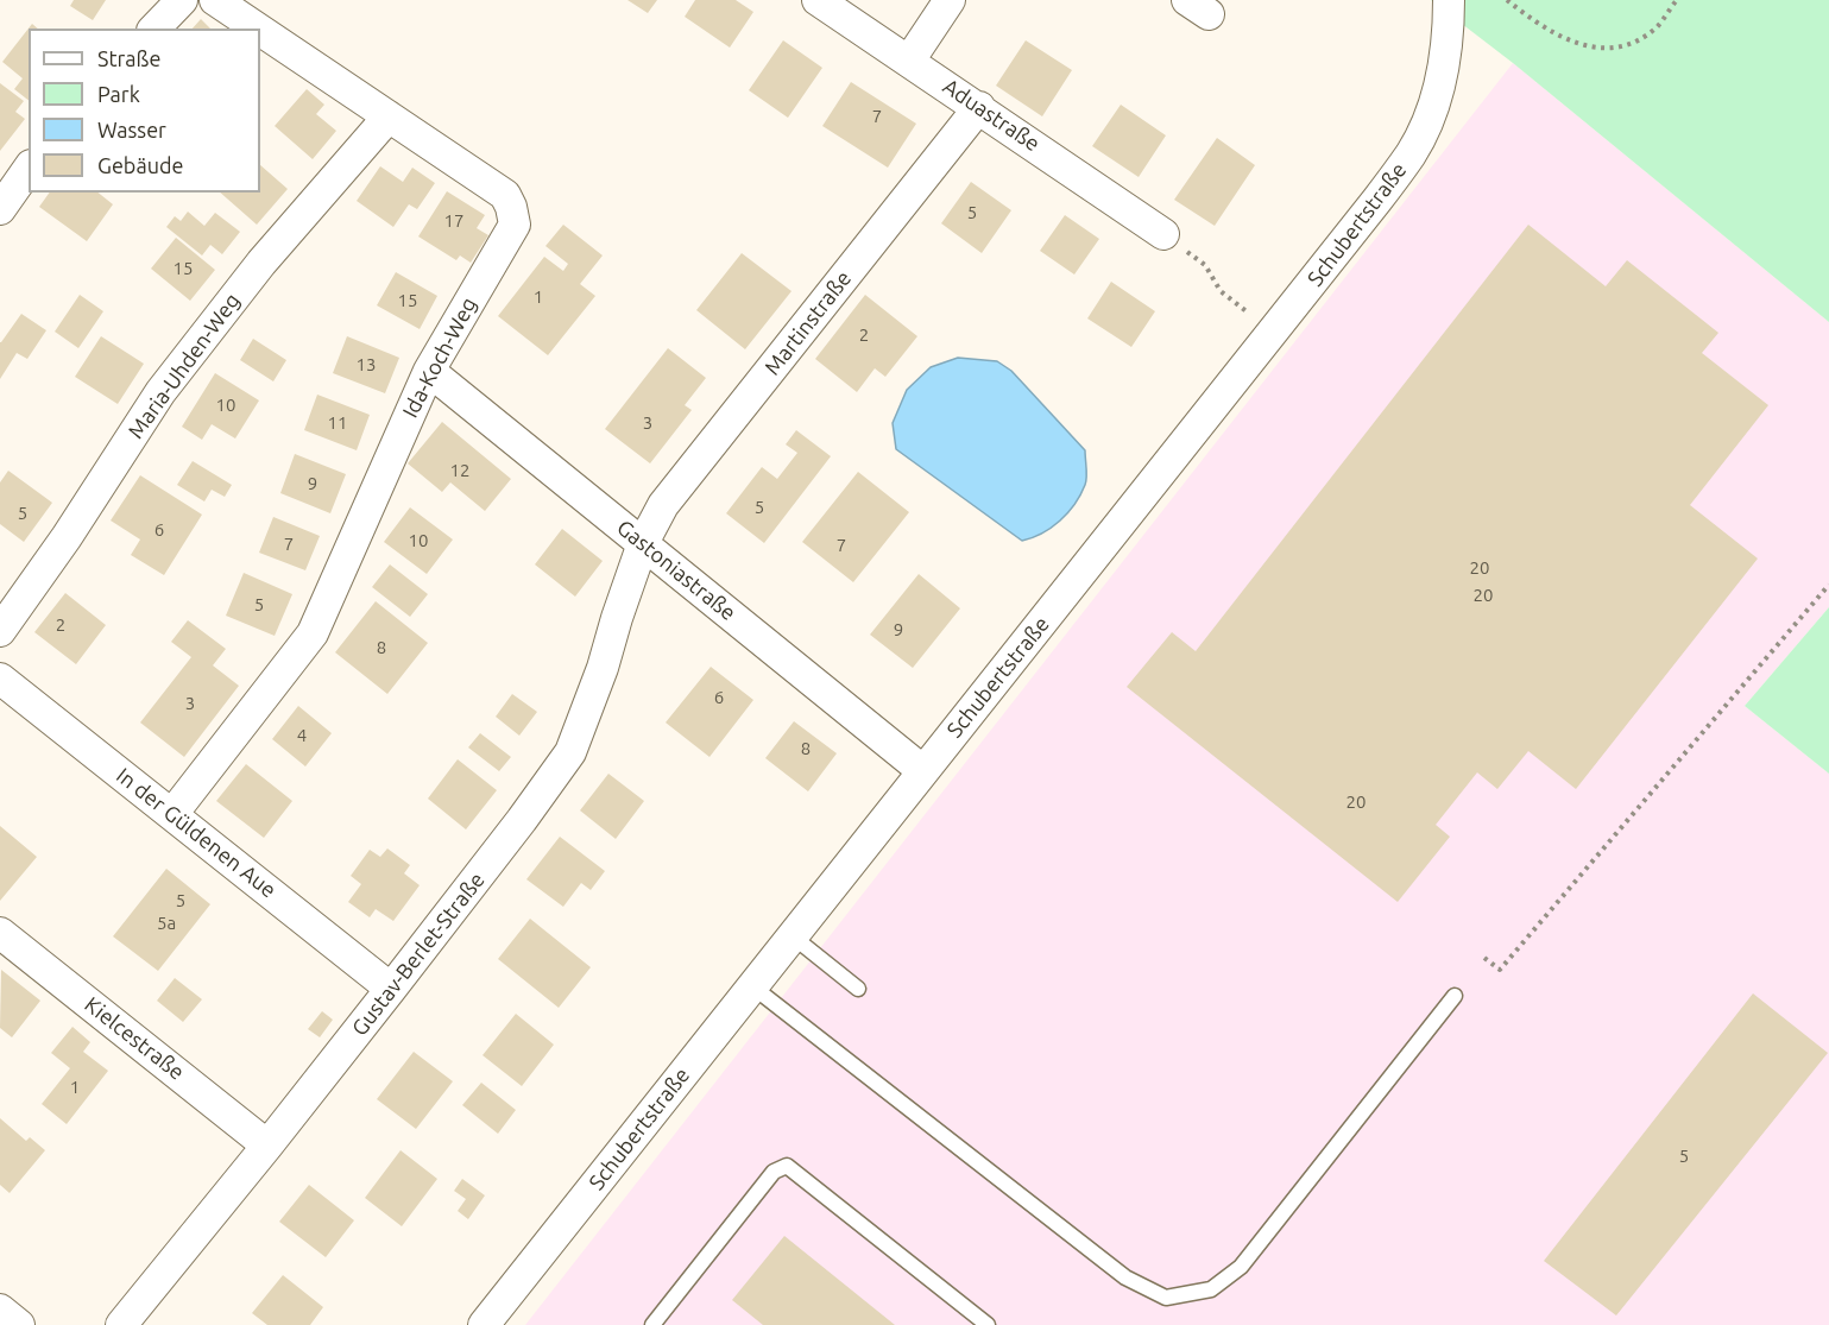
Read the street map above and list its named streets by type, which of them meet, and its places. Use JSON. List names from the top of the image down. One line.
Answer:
{"streets":{"street":["Aduastraße","Schubertstraße","Martinstraße","Ida-Koch-Weg","Maria-Uhden-Weg","Gastoniastraße","In der Güldenen Aue","Gustav-Berlet-Straße","Kielcestraße"]},"crossings":[["Aduastraße","Martinstraße"],["Schubertstraße","Gastoniastraße"],["Martinstraße","Gastoniastraße"],["Martinstraße","Gustav-Berlet-Straße"],["Ida-Koch-Weg","Maria-Uhden-Weg"],["Ida-Koch-Weg","Gastoniastraße"],["Ida-Koch-Weg","In der Güldenen Aue"],["Gastoniastraße","Gustav-Berlet-Straße"],["In der Güldenen Aue","Gustav-Berlet-Straße"],["Gustav-Berlet-Straße","Kielcestraße"]],"house_numbers":["7","5","17","15","1","15","2","13","10","11","3","12","9","5","5","6","10","7","7","20","20","5","2","9","8","6","3","4","8","20","5","5a","1","5"],"legend":["Straße","Park","Wasser","Gebäude"]}
